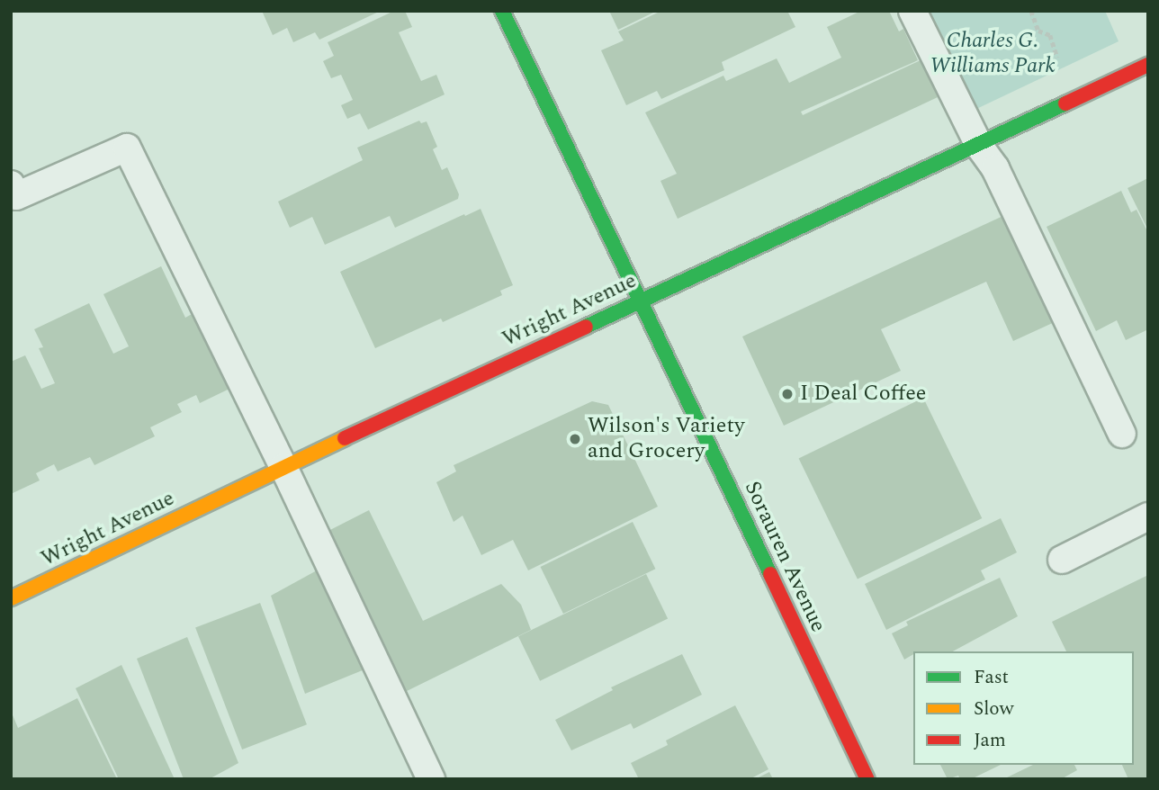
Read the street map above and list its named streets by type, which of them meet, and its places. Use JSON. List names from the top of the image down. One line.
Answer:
{"streets":{"street":["Wright Avenue","Sorauren Avenue"]},"crossings":[["Wright Avenue","Sorauren Avenue"]],"parks":["Charles G. Williams Park"],"places":["I Deal Coffee","Wilson's Variety and Grocery"],"legend":["Fast","Slow","Jam"]}
